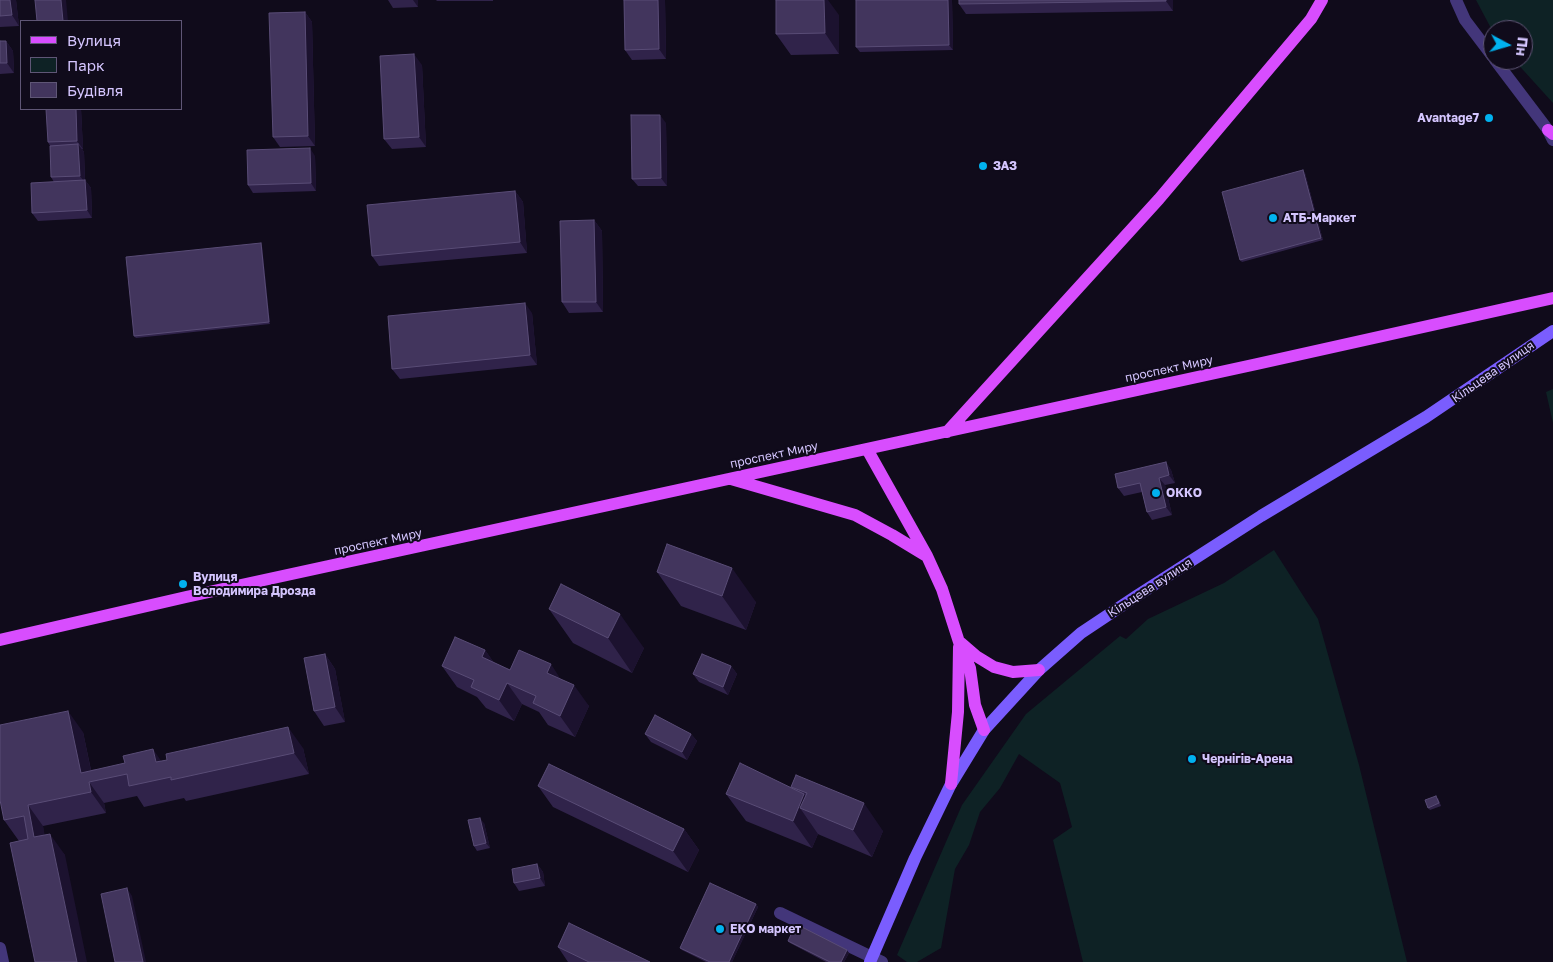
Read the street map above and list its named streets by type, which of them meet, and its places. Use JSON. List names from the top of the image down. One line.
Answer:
{"streets":{"main road":["проспект Миру","Кільцева вулиця"]},"places":["Avantage7","ЗАЗ","АТБ-Маркет","ОККО","Вулиця Володимира Дрозда","Чернігів-Арена","ЕКО маркет"],"legend":["Вулиця","Парк","Будівля"],"north":"right"}
